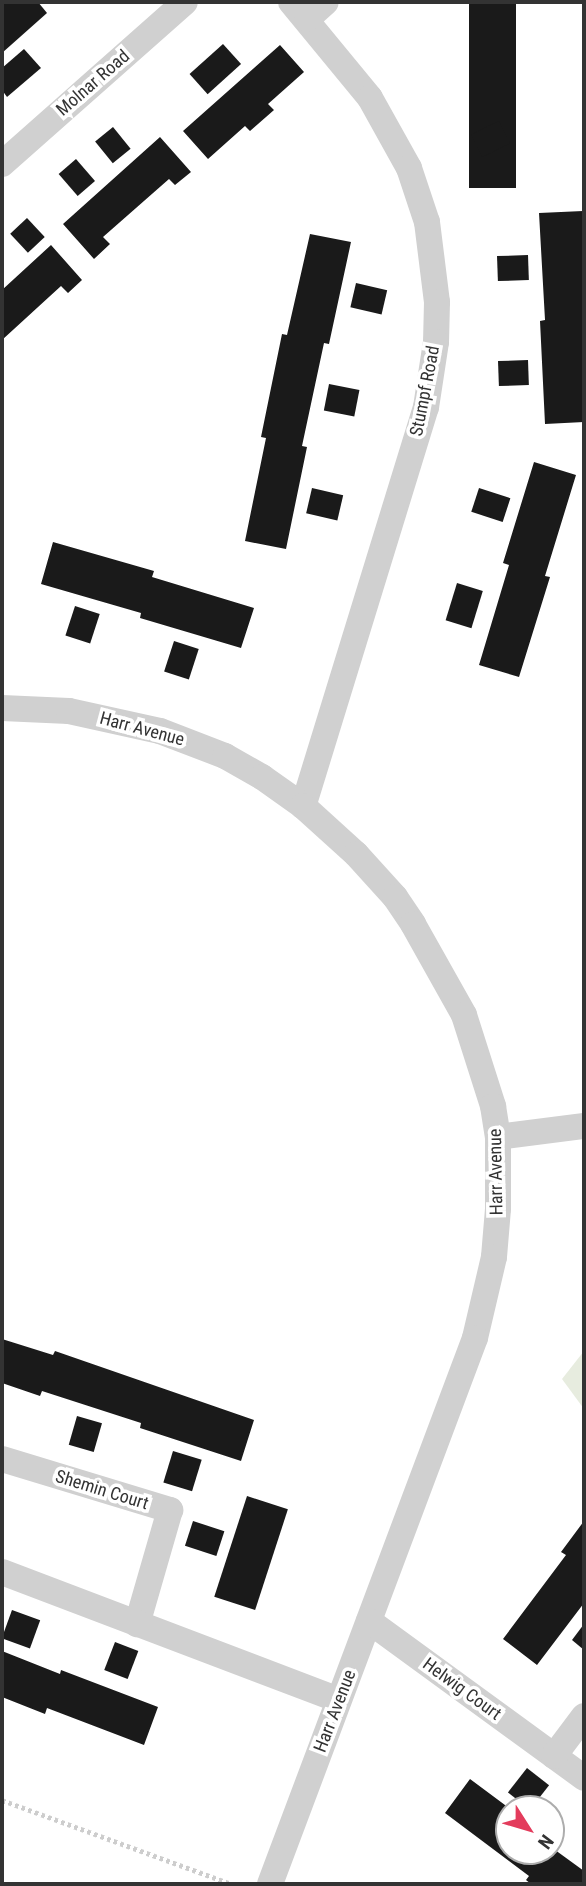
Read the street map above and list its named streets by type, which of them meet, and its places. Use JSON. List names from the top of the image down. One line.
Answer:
{"streets":{"street":["Molnar Road","Stumpf Road","Harr Avenue","Shemin Court","Helwig Court"]},"crossings":[["Stumpf Road","Harr Avenue"],["Harr Avenue","Helwig Court"]],"north":"bottom right"}
